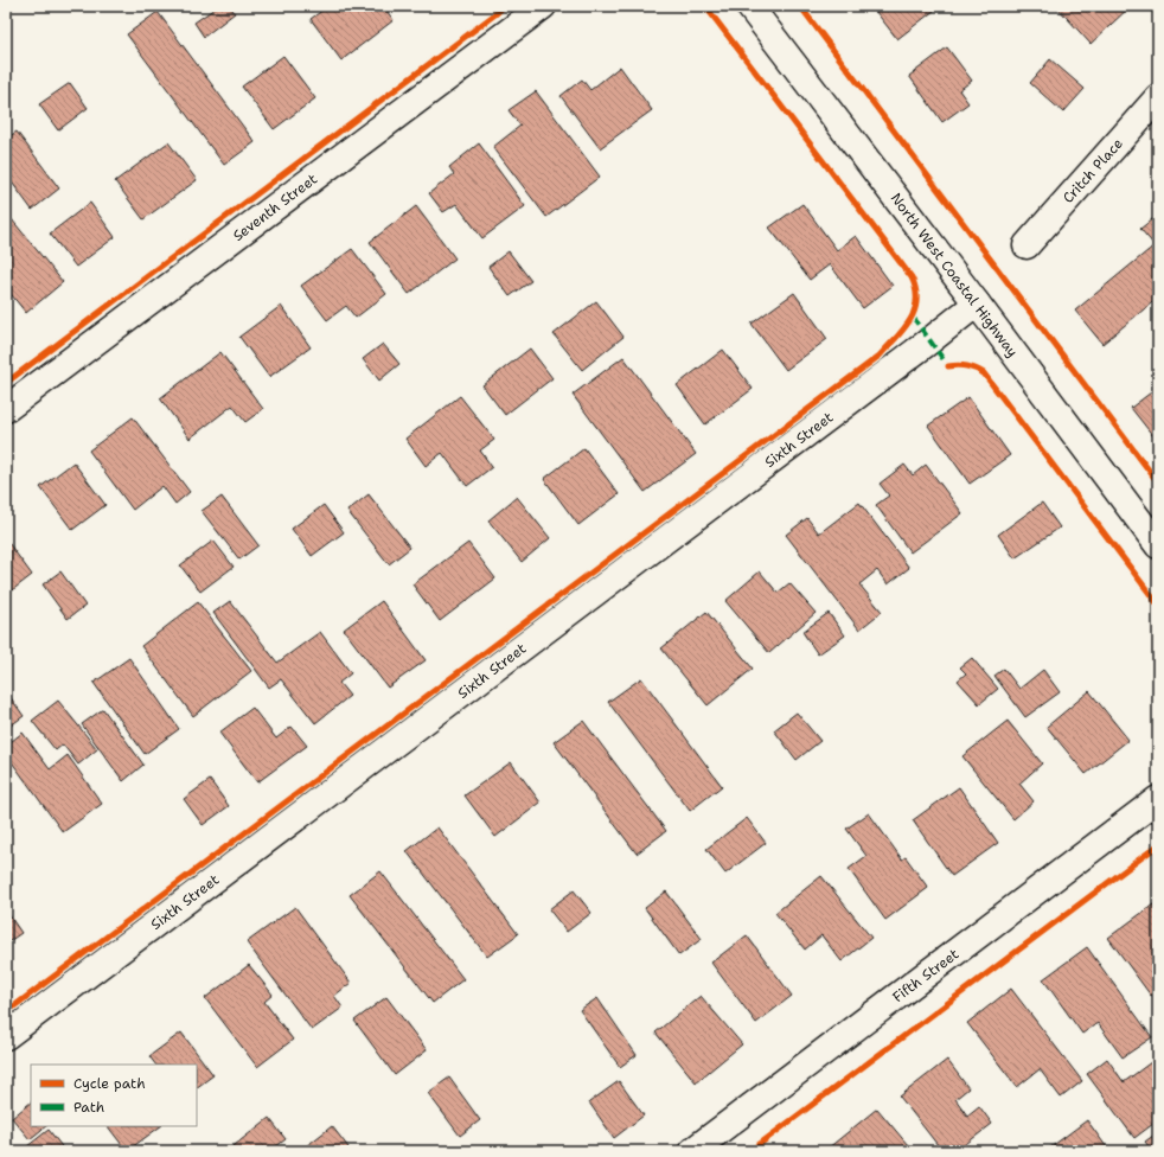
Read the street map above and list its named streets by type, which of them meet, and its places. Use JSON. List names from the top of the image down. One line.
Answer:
{"streets":{"main road":["Critch Place","Seventh Street","North West Coastal Highway","Sixth Street","Fifth Street"]},"crossings":[["North West Coastal Highway","Sixth Street"]],"legend":["Cycle path","Path"]}
